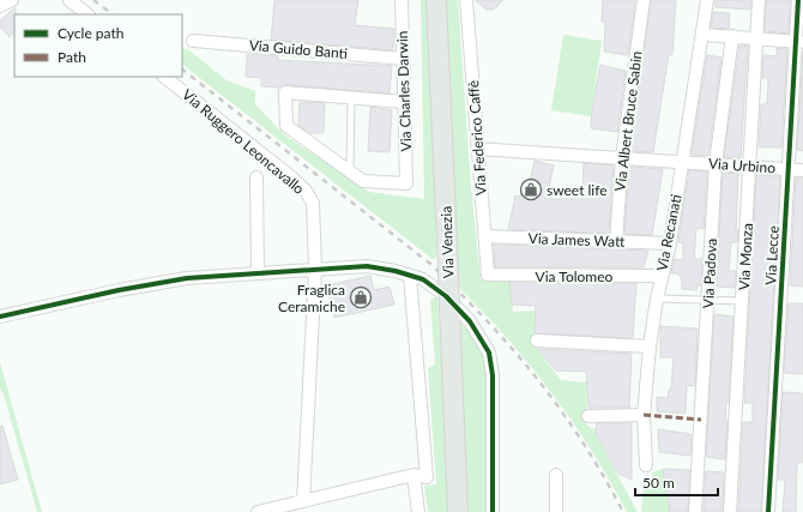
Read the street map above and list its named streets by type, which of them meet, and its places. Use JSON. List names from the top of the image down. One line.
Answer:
{"streets":{"main road":["Via Venezia"],"street":["Via Guido Banti","Via Charles Darwin","Via Albert Bruce Sabin","Via Federico Caffè","Via Ruggero Leoncavallo","Via Urbino","Via Recanati","Via James Watt","Via Lecce","Via Monza","Via Padova","Via Tolomeo"]},"crossings":[["Via Guido Banti","Via Charles Darwin"],["Via Albert Bruce Sabin","Via Urbino"],["Via Albert Bruce Sabin","Via James Watt"],["Via Federico Caffè","Via Urbino"],["Via Federico Caffè","Via James Watt"],["Via Federico Caffè","Via Tolomeo"],["Via Urbino","Via Recanati"],["Via Urbino","Via Lecce"],["Via Urbino","Via Monza"],["Via Urbino","Via Padova"],["Via Recanati","Via James Watt"],["Via Recanati","Via Tolomeo"]],"places":{"shop":["sweet life","Fraglica Ceramiche"]},"legend":["Cycle path","Path"],"scale_bar":"50 m"}
